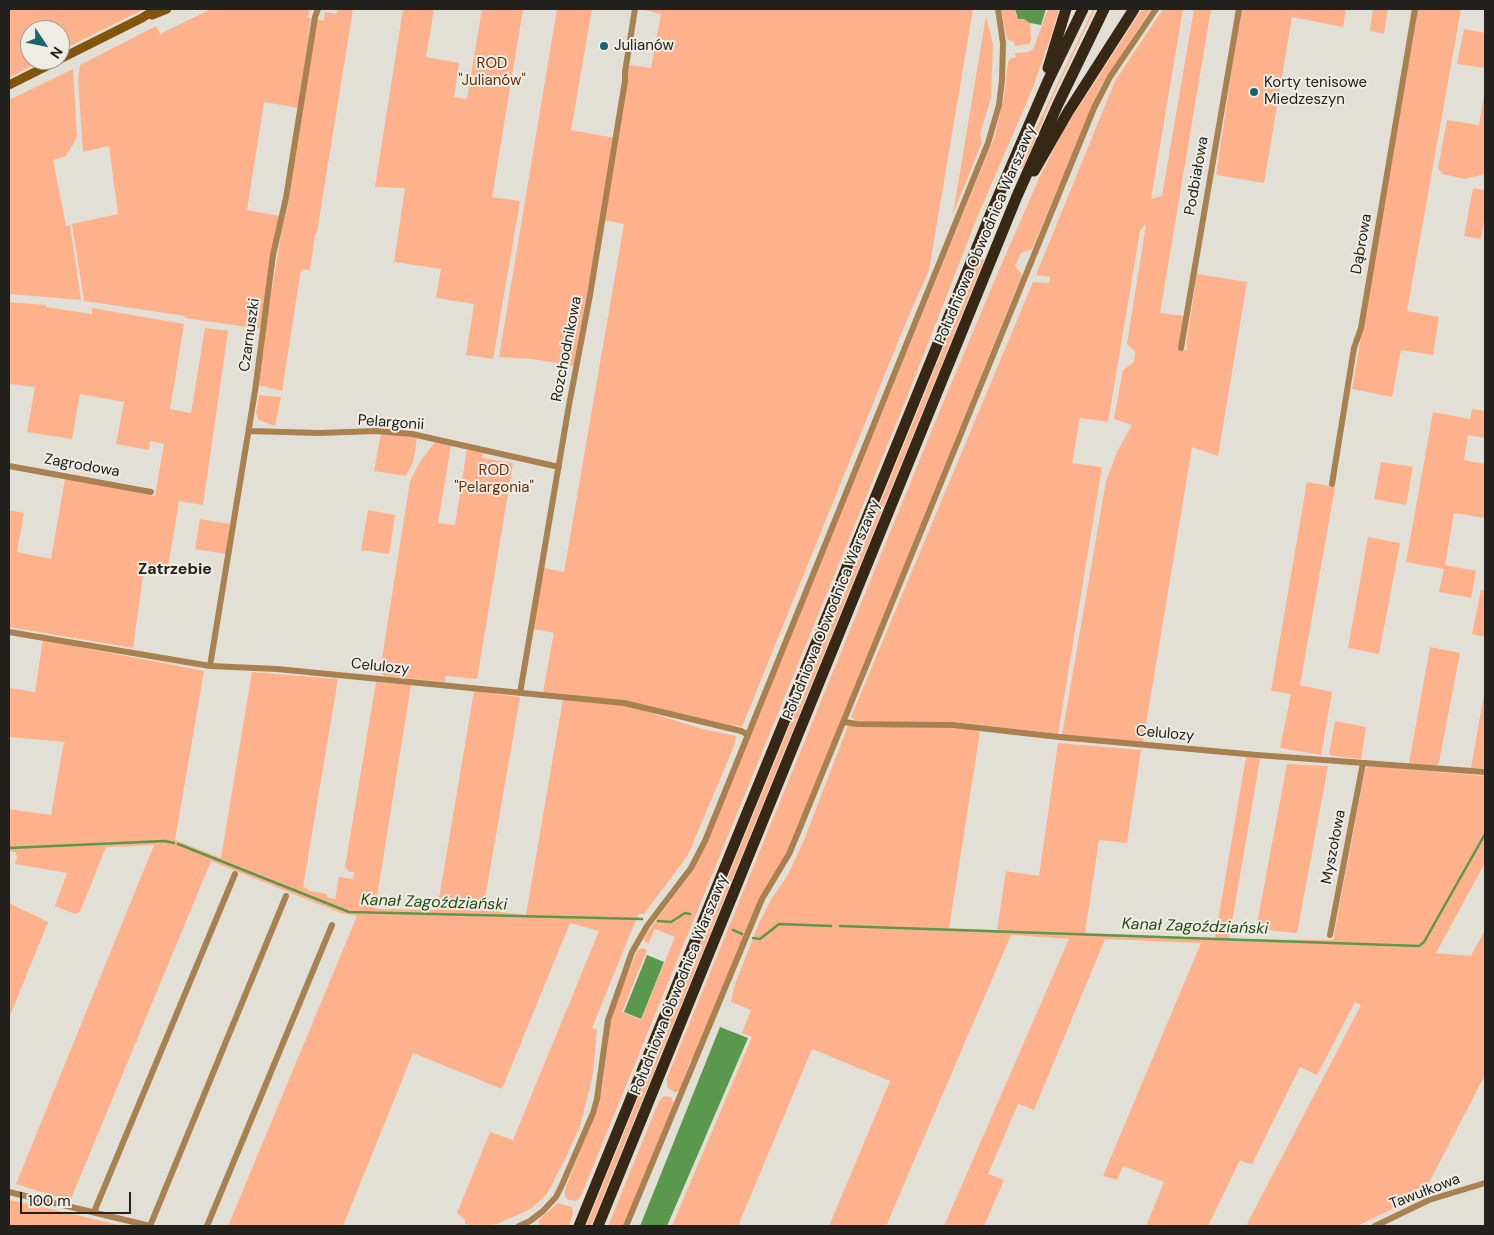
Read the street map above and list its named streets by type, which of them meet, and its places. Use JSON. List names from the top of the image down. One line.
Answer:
{"streets":{"highway":["Południowa Obwodnica Warszawy"],"street":["Podbiałowa","Dąbrowa","Czarnuszki","Rozchodnikowa","Pelargonii","Zagrodowa","Celulozy","Myszołowa","Tawułkowa"]},"crossings":[["Czarnuszki","Pelargonii"],["Czarnuszki","Celulozy"],["Rozchodnikowa","Pelargonii"],["Rozchodnikowa","Celulozy"],["Celulozy","Myszołowa"]],"districts":["Zatrzebie"],"water":["Kanał Zagoździański"],"parks":["ROD \"Julianów\"","ROD \"Pelargonia\""],"places":["Julianów","Korty tenisowe Miedzeszyn"],"scale_bar":"100 m","north":"bottom right"}
